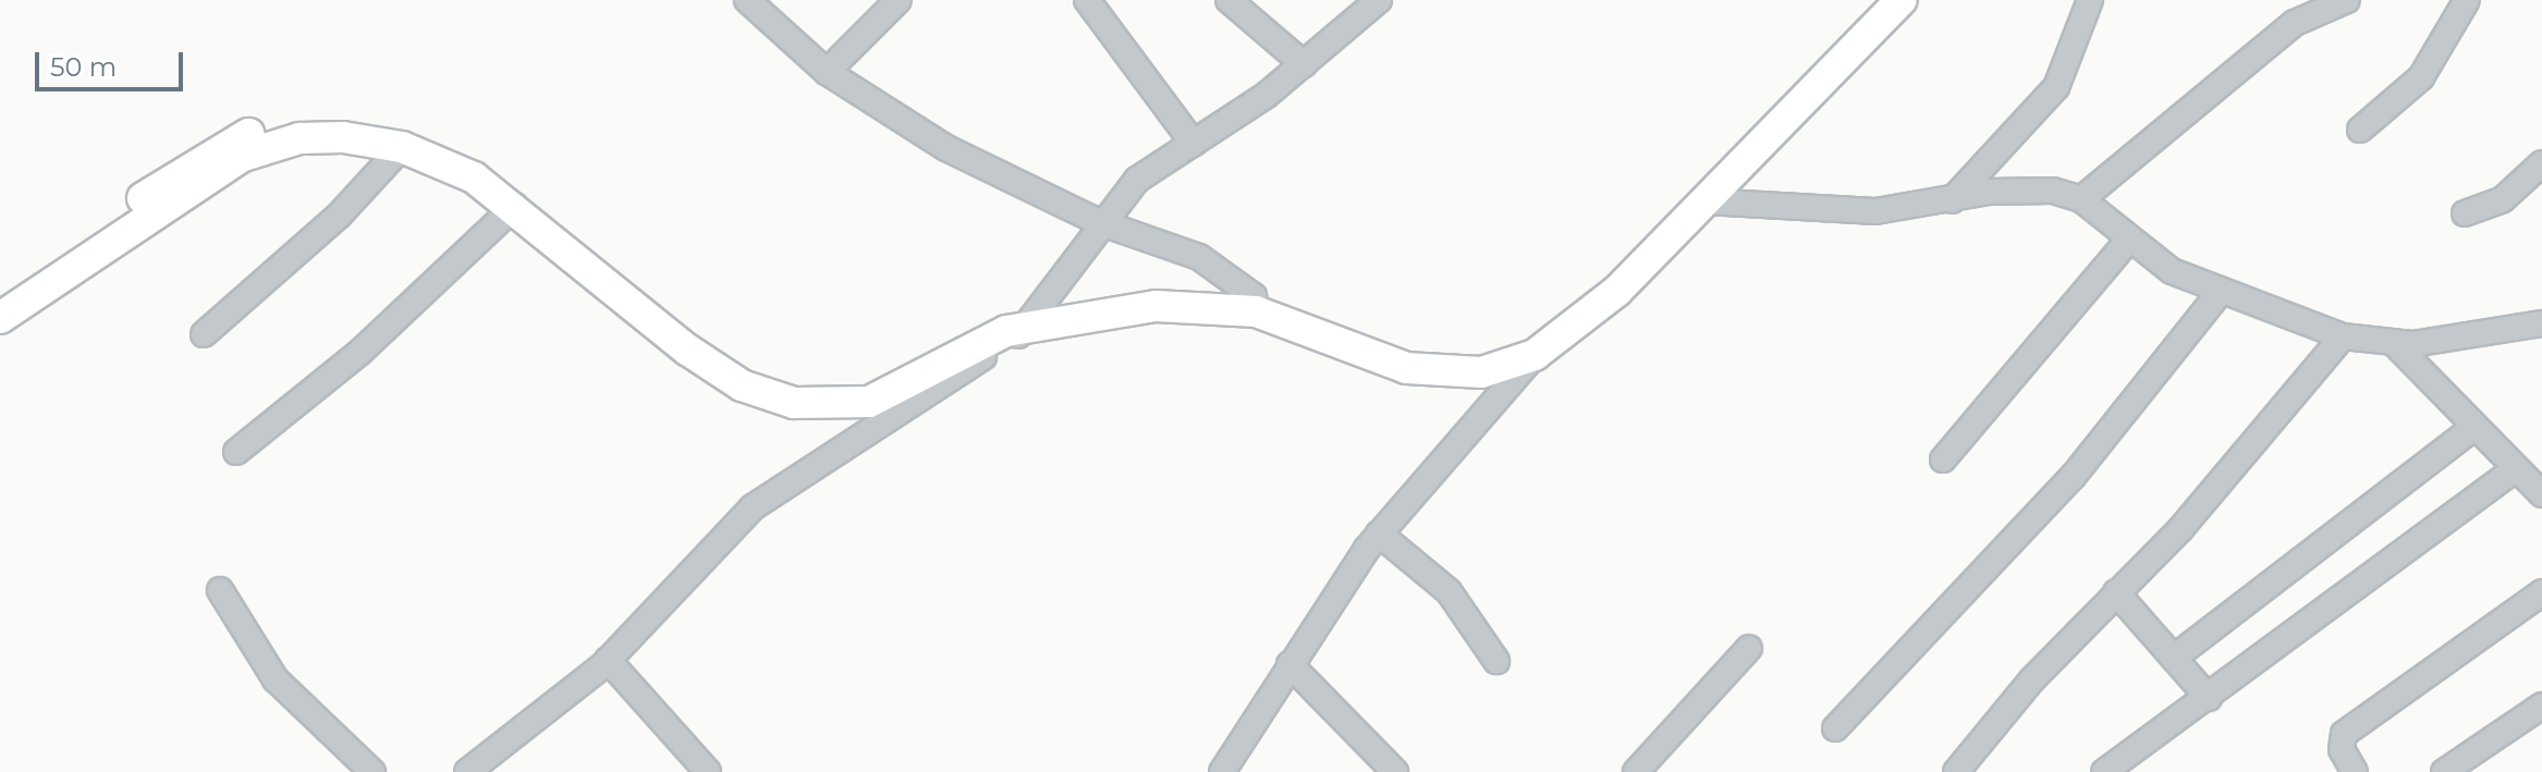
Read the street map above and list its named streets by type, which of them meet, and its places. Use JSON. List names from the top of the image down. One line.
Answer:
{"scale_bar":"50 m"}
